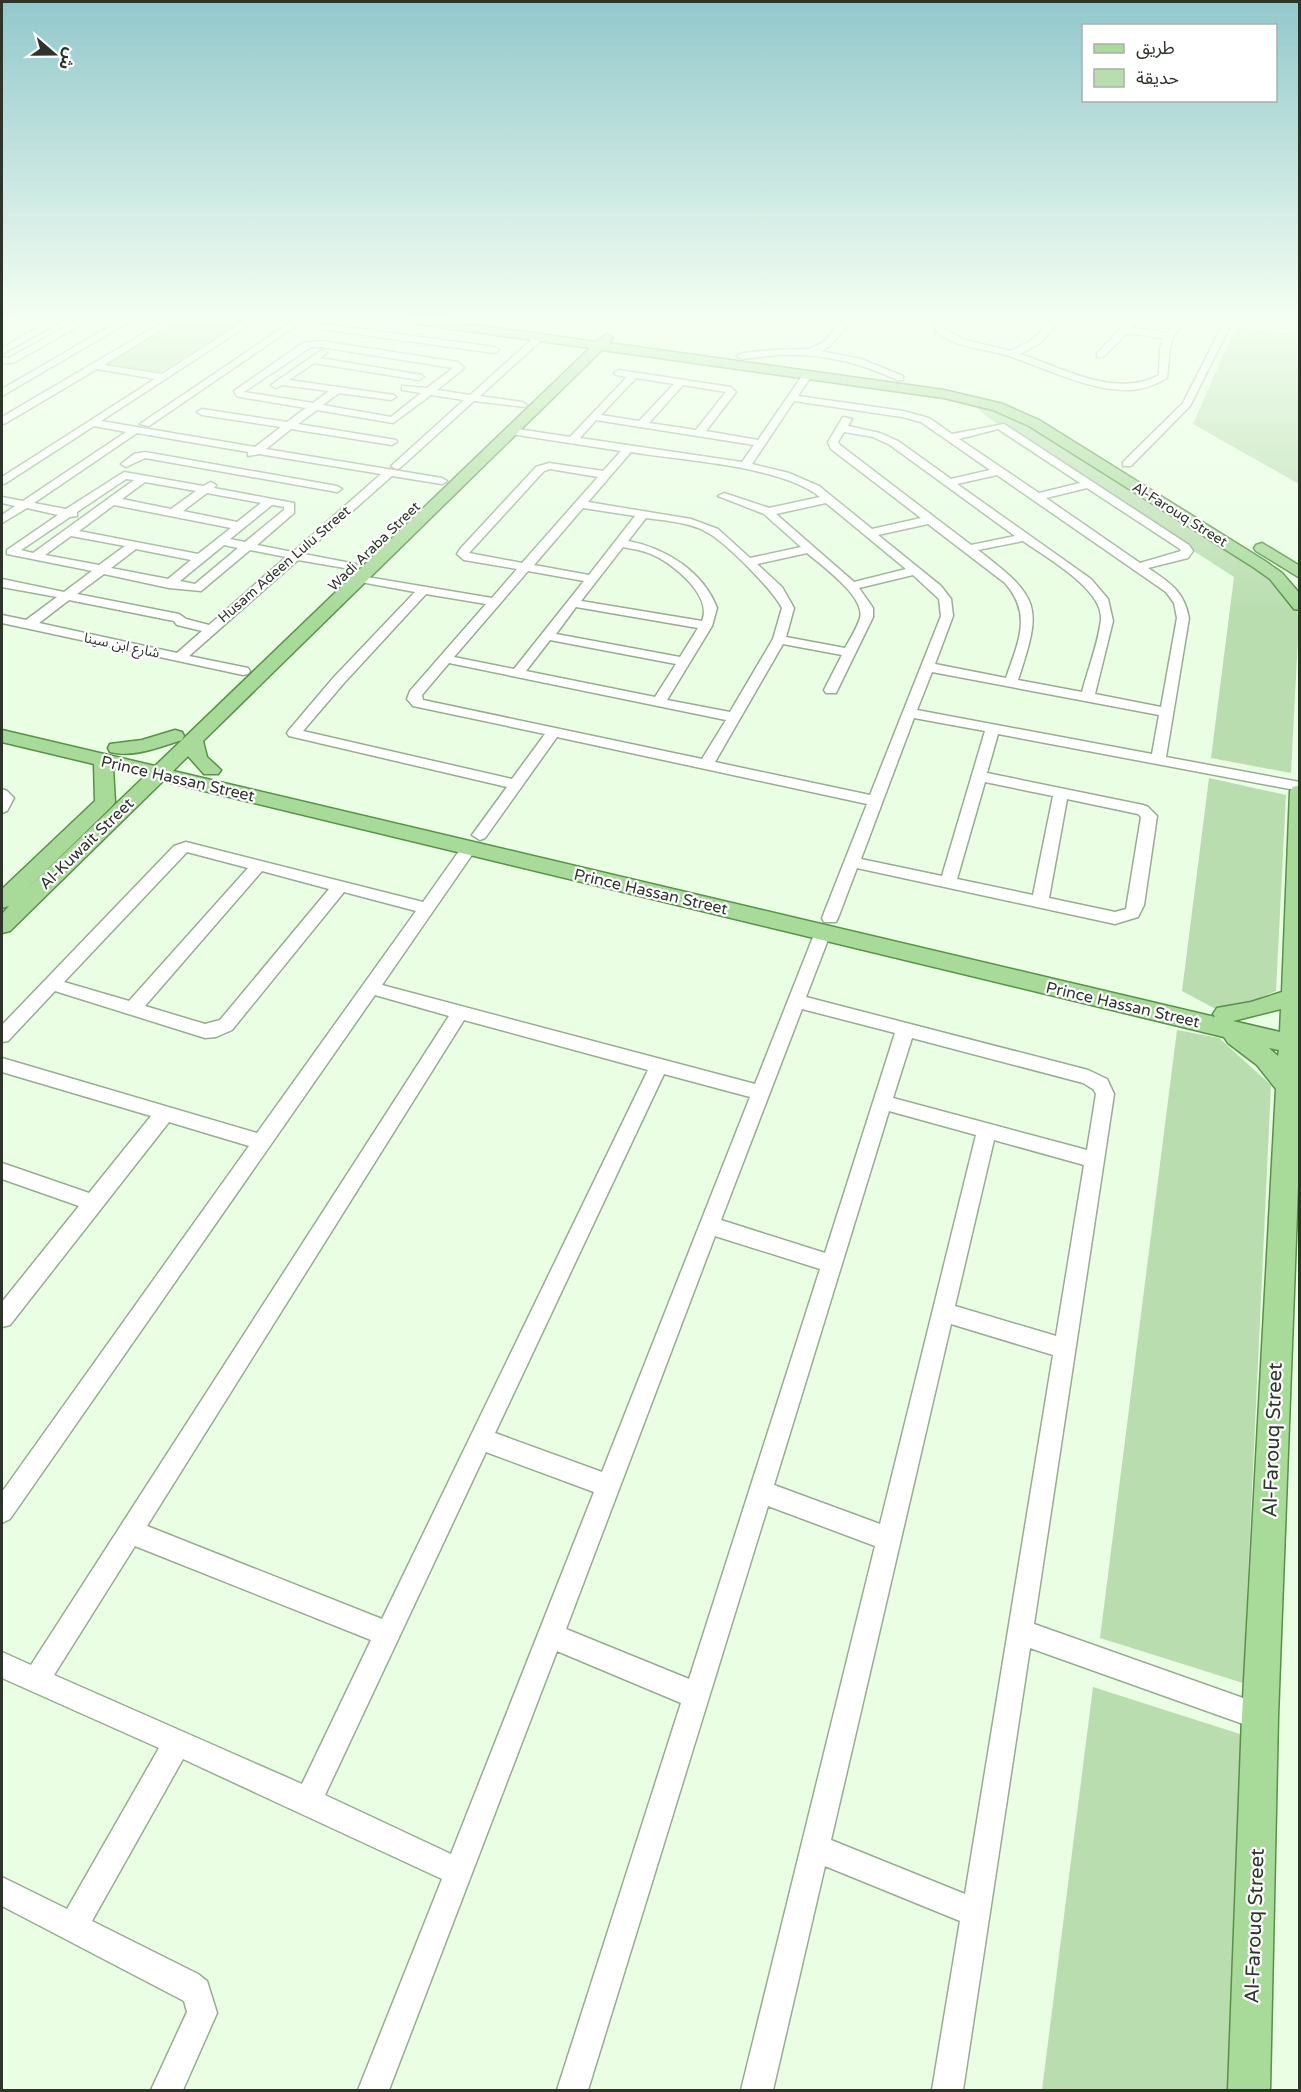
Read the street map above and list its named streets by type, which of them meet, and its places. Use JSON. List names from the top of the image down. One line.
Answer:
{"streets":{"main road":["Al-Farouq Street","Wadi Araba Street","Prince Hassan Street","Al-Kuwait Street"],"street":["Husam Adeen Lulu Street","شارع ابن سينا"]},"crossings":[["Al-Farouq Street","Prince Hassan Street"],["Wadi Araba Street","شارع ابن سينا"],["Wadi Araba Street","Prince Hassan Street"],["Wadi Araba Street","Al-Kuwait Street"],["Husam Adeen Lulu Street","شارع ابن سينا"],["Prince Hassan Street","Al-Kuwait Street"]],"legend":["طريق","حديقة"],"north":"right"}
